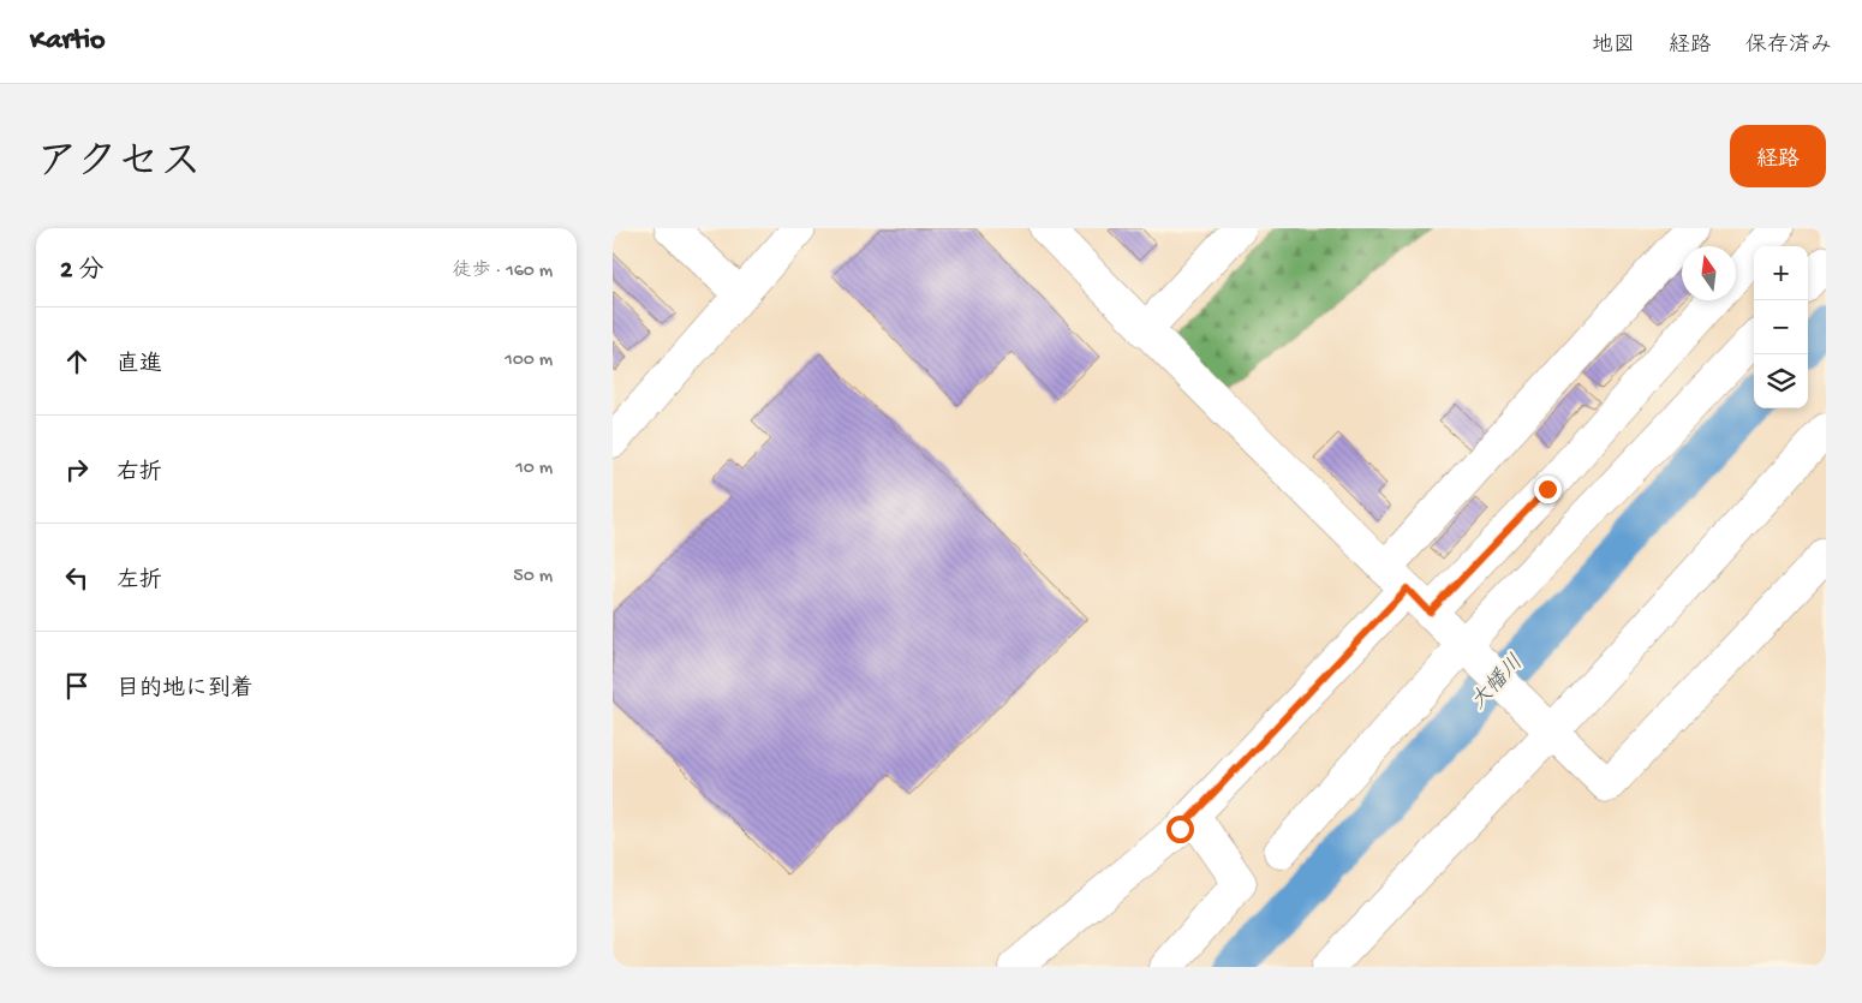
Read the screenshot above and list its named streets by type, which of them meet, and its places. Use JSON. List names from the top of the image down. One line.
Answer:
{"water":["大幡川"],"north":"top","page":{"header":"Kartio","nav":["地図","経路","保存済み"],"title":"アクセス","buttons":"経路","heading":["2 分","徒歩 · 160 m"],"map_buttons":["+","−"],"list":[["直進","100 m"],["右折","10 m"],["左折","50 m"],"目的地に到着"]}}
